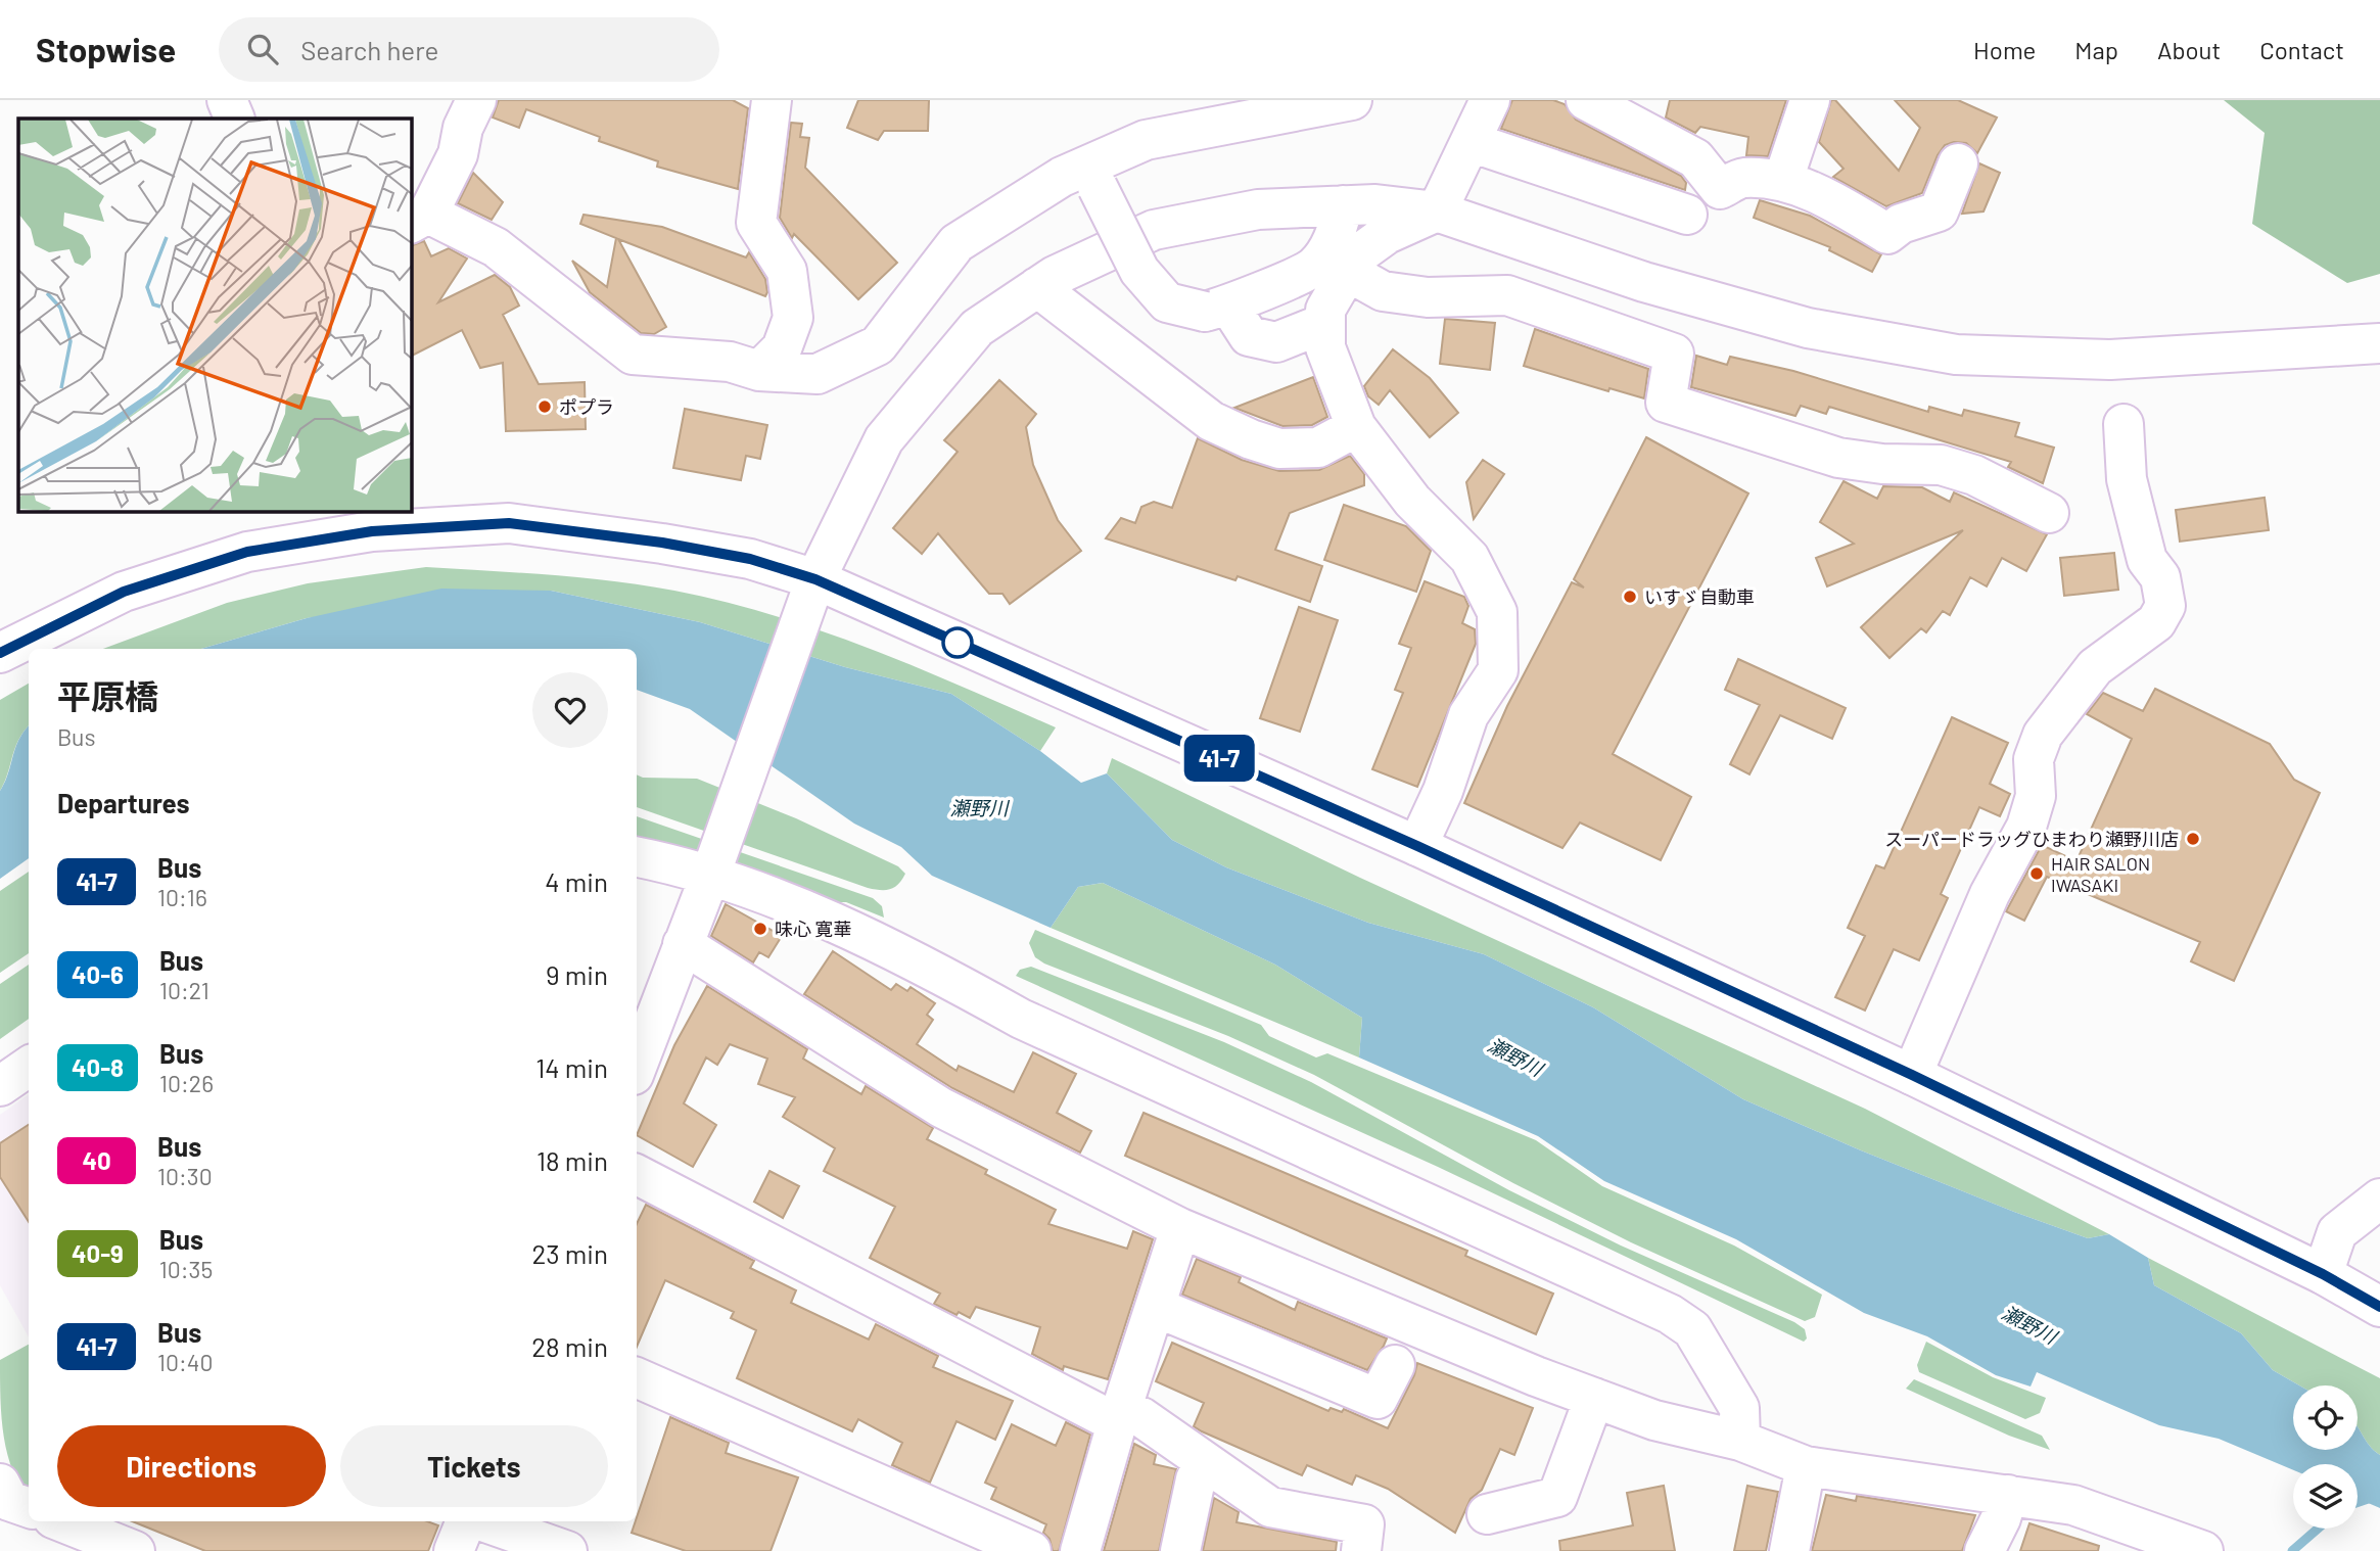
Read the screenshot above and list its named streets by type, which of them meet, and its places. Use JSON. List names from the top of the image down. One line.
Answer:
{"water":["瀬野川"],"places":["ポプラ","いすゞ自動車","スーパードラッグひまわり瀬野川店","HAIR SALON IWASAKI","味心 寛華"],"lines":["bus line 41-7"],"page":{"header":"Stopwise","search":"Search here","nav":["Home","Map","About","Contact"],"on_map":"41-7","heading":[["平原橋","Bus"],"Departures"],"list":[{"mark":"41-7","name":"Bus","note":"10:16","value":"4 min"},{"mark":"40-6","name":"Bus","note":"10:21","value":"9 min"},{"mark":"40-8","name":"Bus","note":"10:26","value":"14 min"},{"mark":"40","name":"Bus","note":"10:30","value":"18 min"},{"mark":"40-9","name":"Bus","note":"10:35","value":"23 min"},{"mark":"41-7","name":"Bus","note":"10:40","value":"28 min"}],"buttons":["Directions","Tickets"]}}
